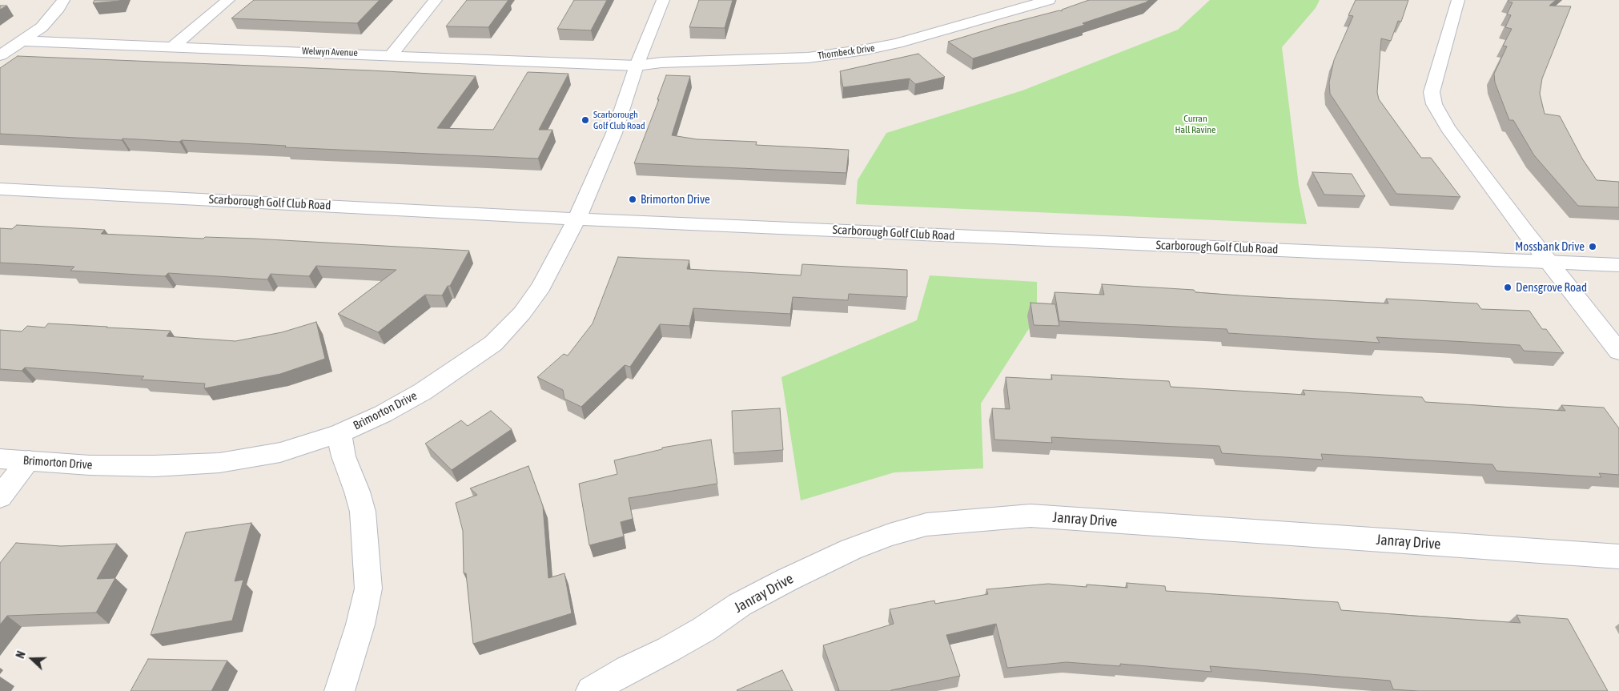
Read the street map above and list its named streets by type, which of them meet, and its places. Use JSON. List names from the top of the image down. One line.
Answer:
{"streets":{"street":["Welwyn Avenue","Thornbeck Drive","Scarborough Golf Club Road","Brimorton Drive","Janray Drive"]},"crossings":[["Welwyn Avenue","Thornbeck Drive"],["Welwyn Avenue","Brimorton Drive"],["Thornbeck Drive","Brimorton Drive"],["Scarborough Golf Club Road","Brimorton Drive"]],"parks":["Curran Hall Ravine"],"places":["Scarborough Golf Club Road","Brimorton Drive","Mossbank Drive","Densgrove Road"],"north":"left"}
